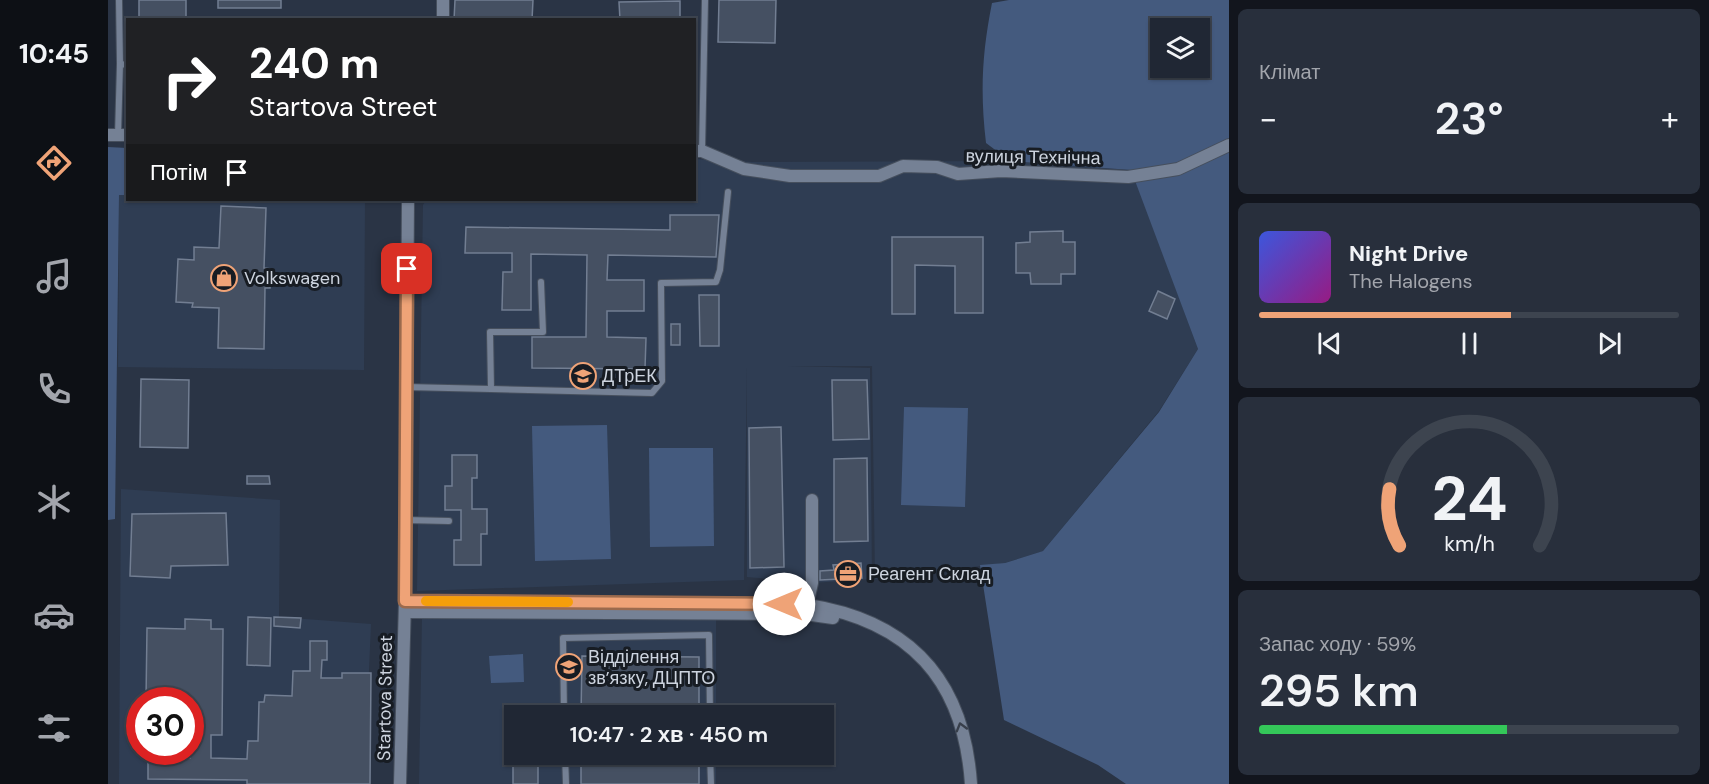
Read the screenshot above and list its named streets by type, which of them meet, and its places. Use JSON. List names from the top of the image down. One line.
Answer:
{"streets":{"street":["вулиця Технічна","Startova Street"]},"places":{"shop":["Volkswagen"],"school or university":["ДТрЕК","Відділення зв’язку, ДЦПТО"],"office":["Реагент Склад"]},"page":{"tabs":"10:45","tile":["Клімат",["Запас ходу · 59%","295 km"]],"turn":["240 m","Startova Street"],"heat":["−","23°","+"],"then":"Потім","song":["Night Drive","The Halogens"],"limit":"30","trip":"10:47 · 2 хв · 450 m","gauge":["24","km/h"]}}
